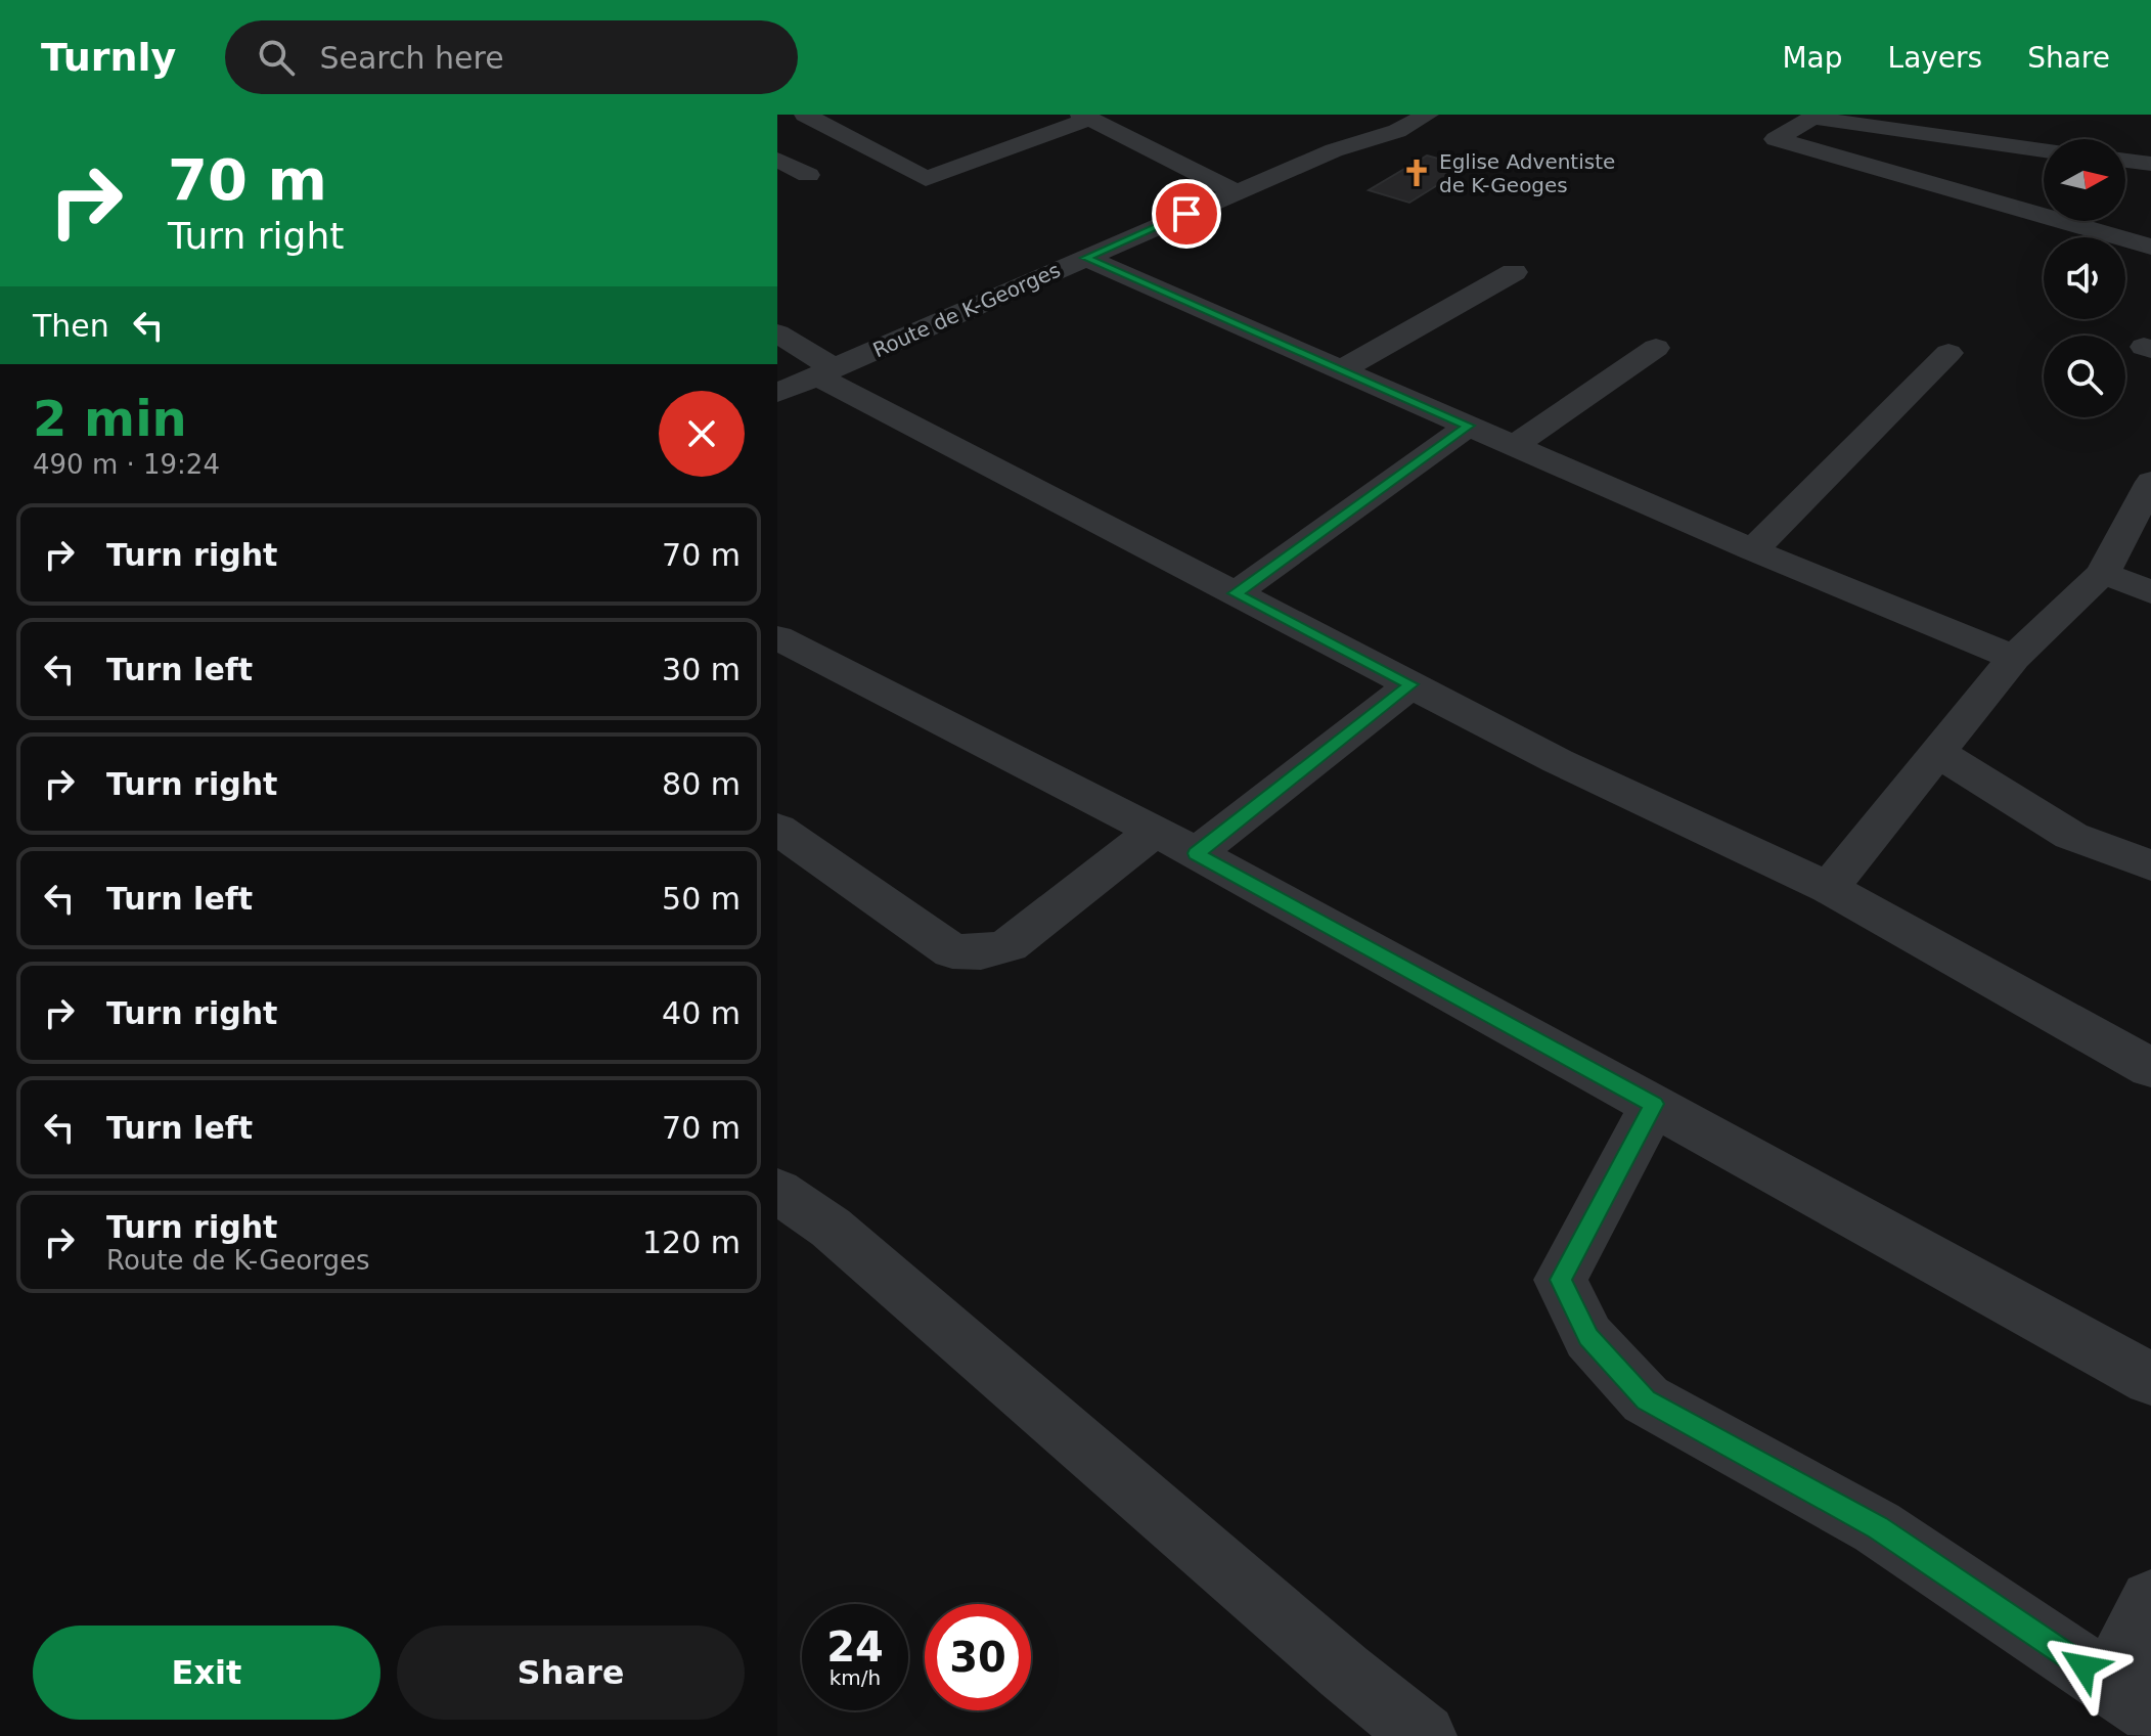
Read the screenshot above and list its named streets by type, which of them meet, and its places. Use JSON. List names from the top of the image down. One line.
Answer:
{"streets":{"street":["Route de K-Georges"]},"places":{"church":["Eglise Adventiste de K-Geoges"]},"north":"right","page":{"header":"Turnly","search":"Search here","nav":["Map","Layers","Share"],"turn":["70 m","Turn right"],"then":"Then","heading":["2 min","490 m · 19:24"],"list":[{"name":"Turn right","value":"70 m"},{"name":"Turn left","value":"30 m"},{"name":"Turn right","value":"80 m"},{"name":"Turn left","value":"50 m"},{"name":"Turn right","value":"40 m"},{"name":"Turn left","value":"70 m"},{"name":"Turn right","note":"Route de K-Georges","value":"120 m"}],"speed":"24 km/h","limit":"30","buttons":["Exit","Share"]}}
